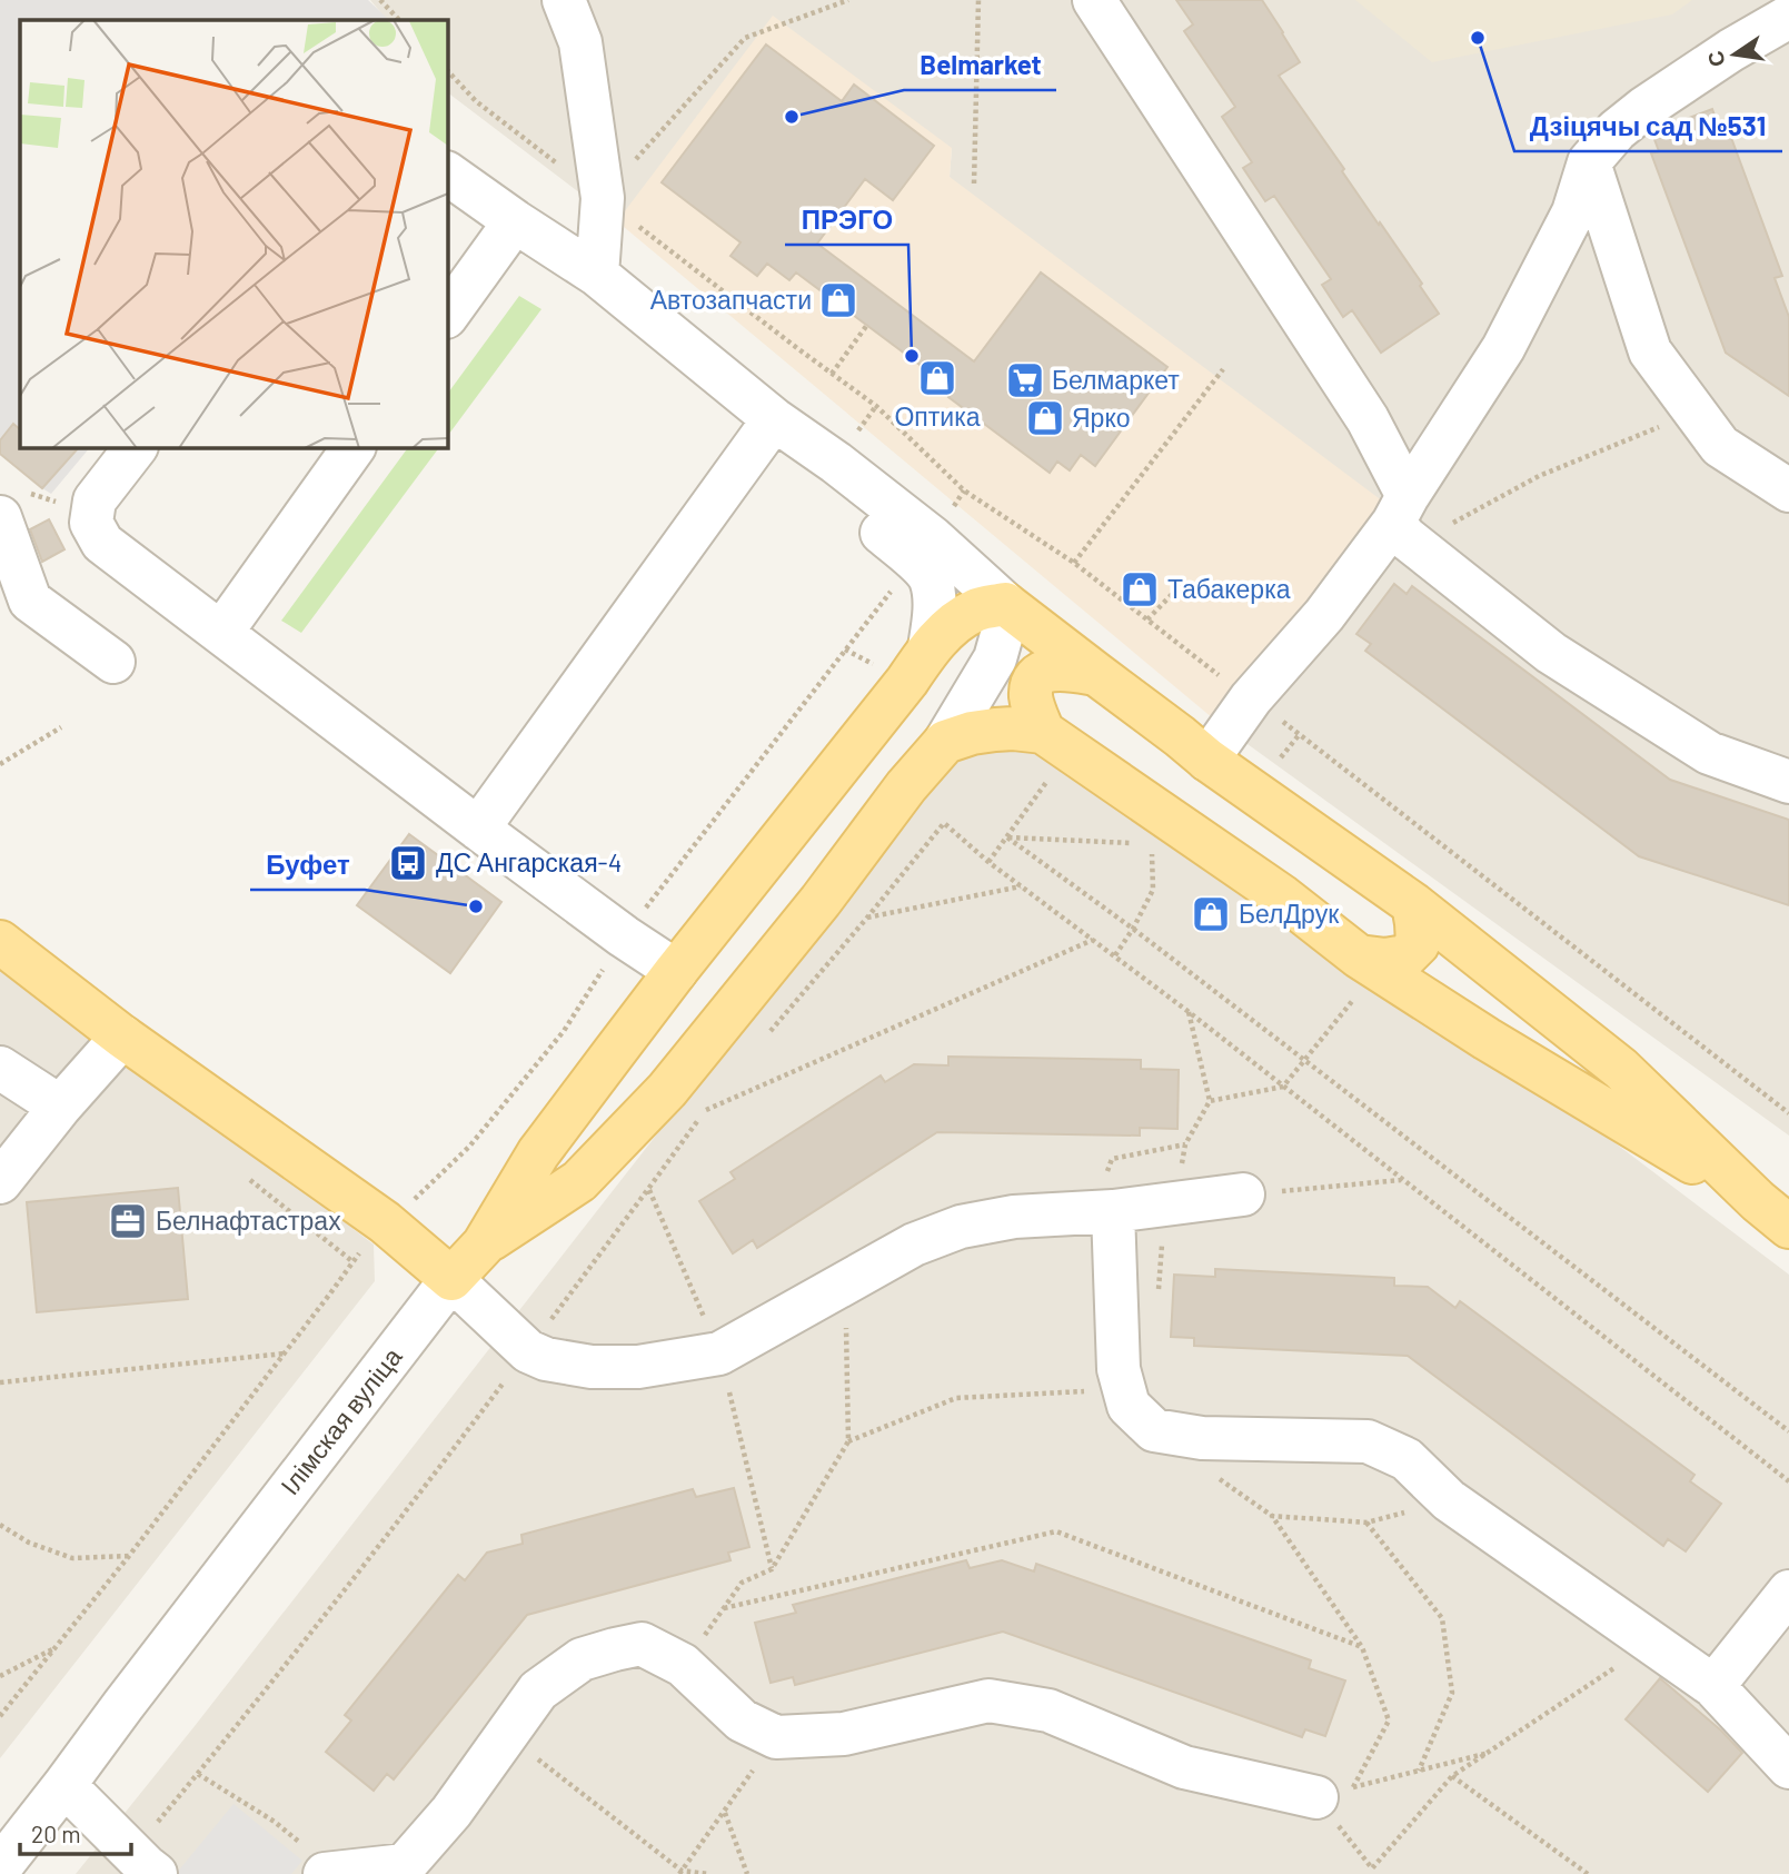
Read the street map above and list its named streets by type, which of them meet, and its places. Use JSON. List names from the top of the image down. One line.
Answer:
{"streets":{"main road":["Ілімская вуліца"]},"places":{"other":["Дзіцячы сад №531","Belmarket","ПРЭГО","Буфет"],"shop":["Автозапчасти","Оптика","Ярко","Табакерка","БелДрук"],"supermarket":["Белмаркет"],"bus stop":["ДС Ангарская-4"],"office":["Белнафтастрах"]},"scale_bar":"20 m","north":"left"}
